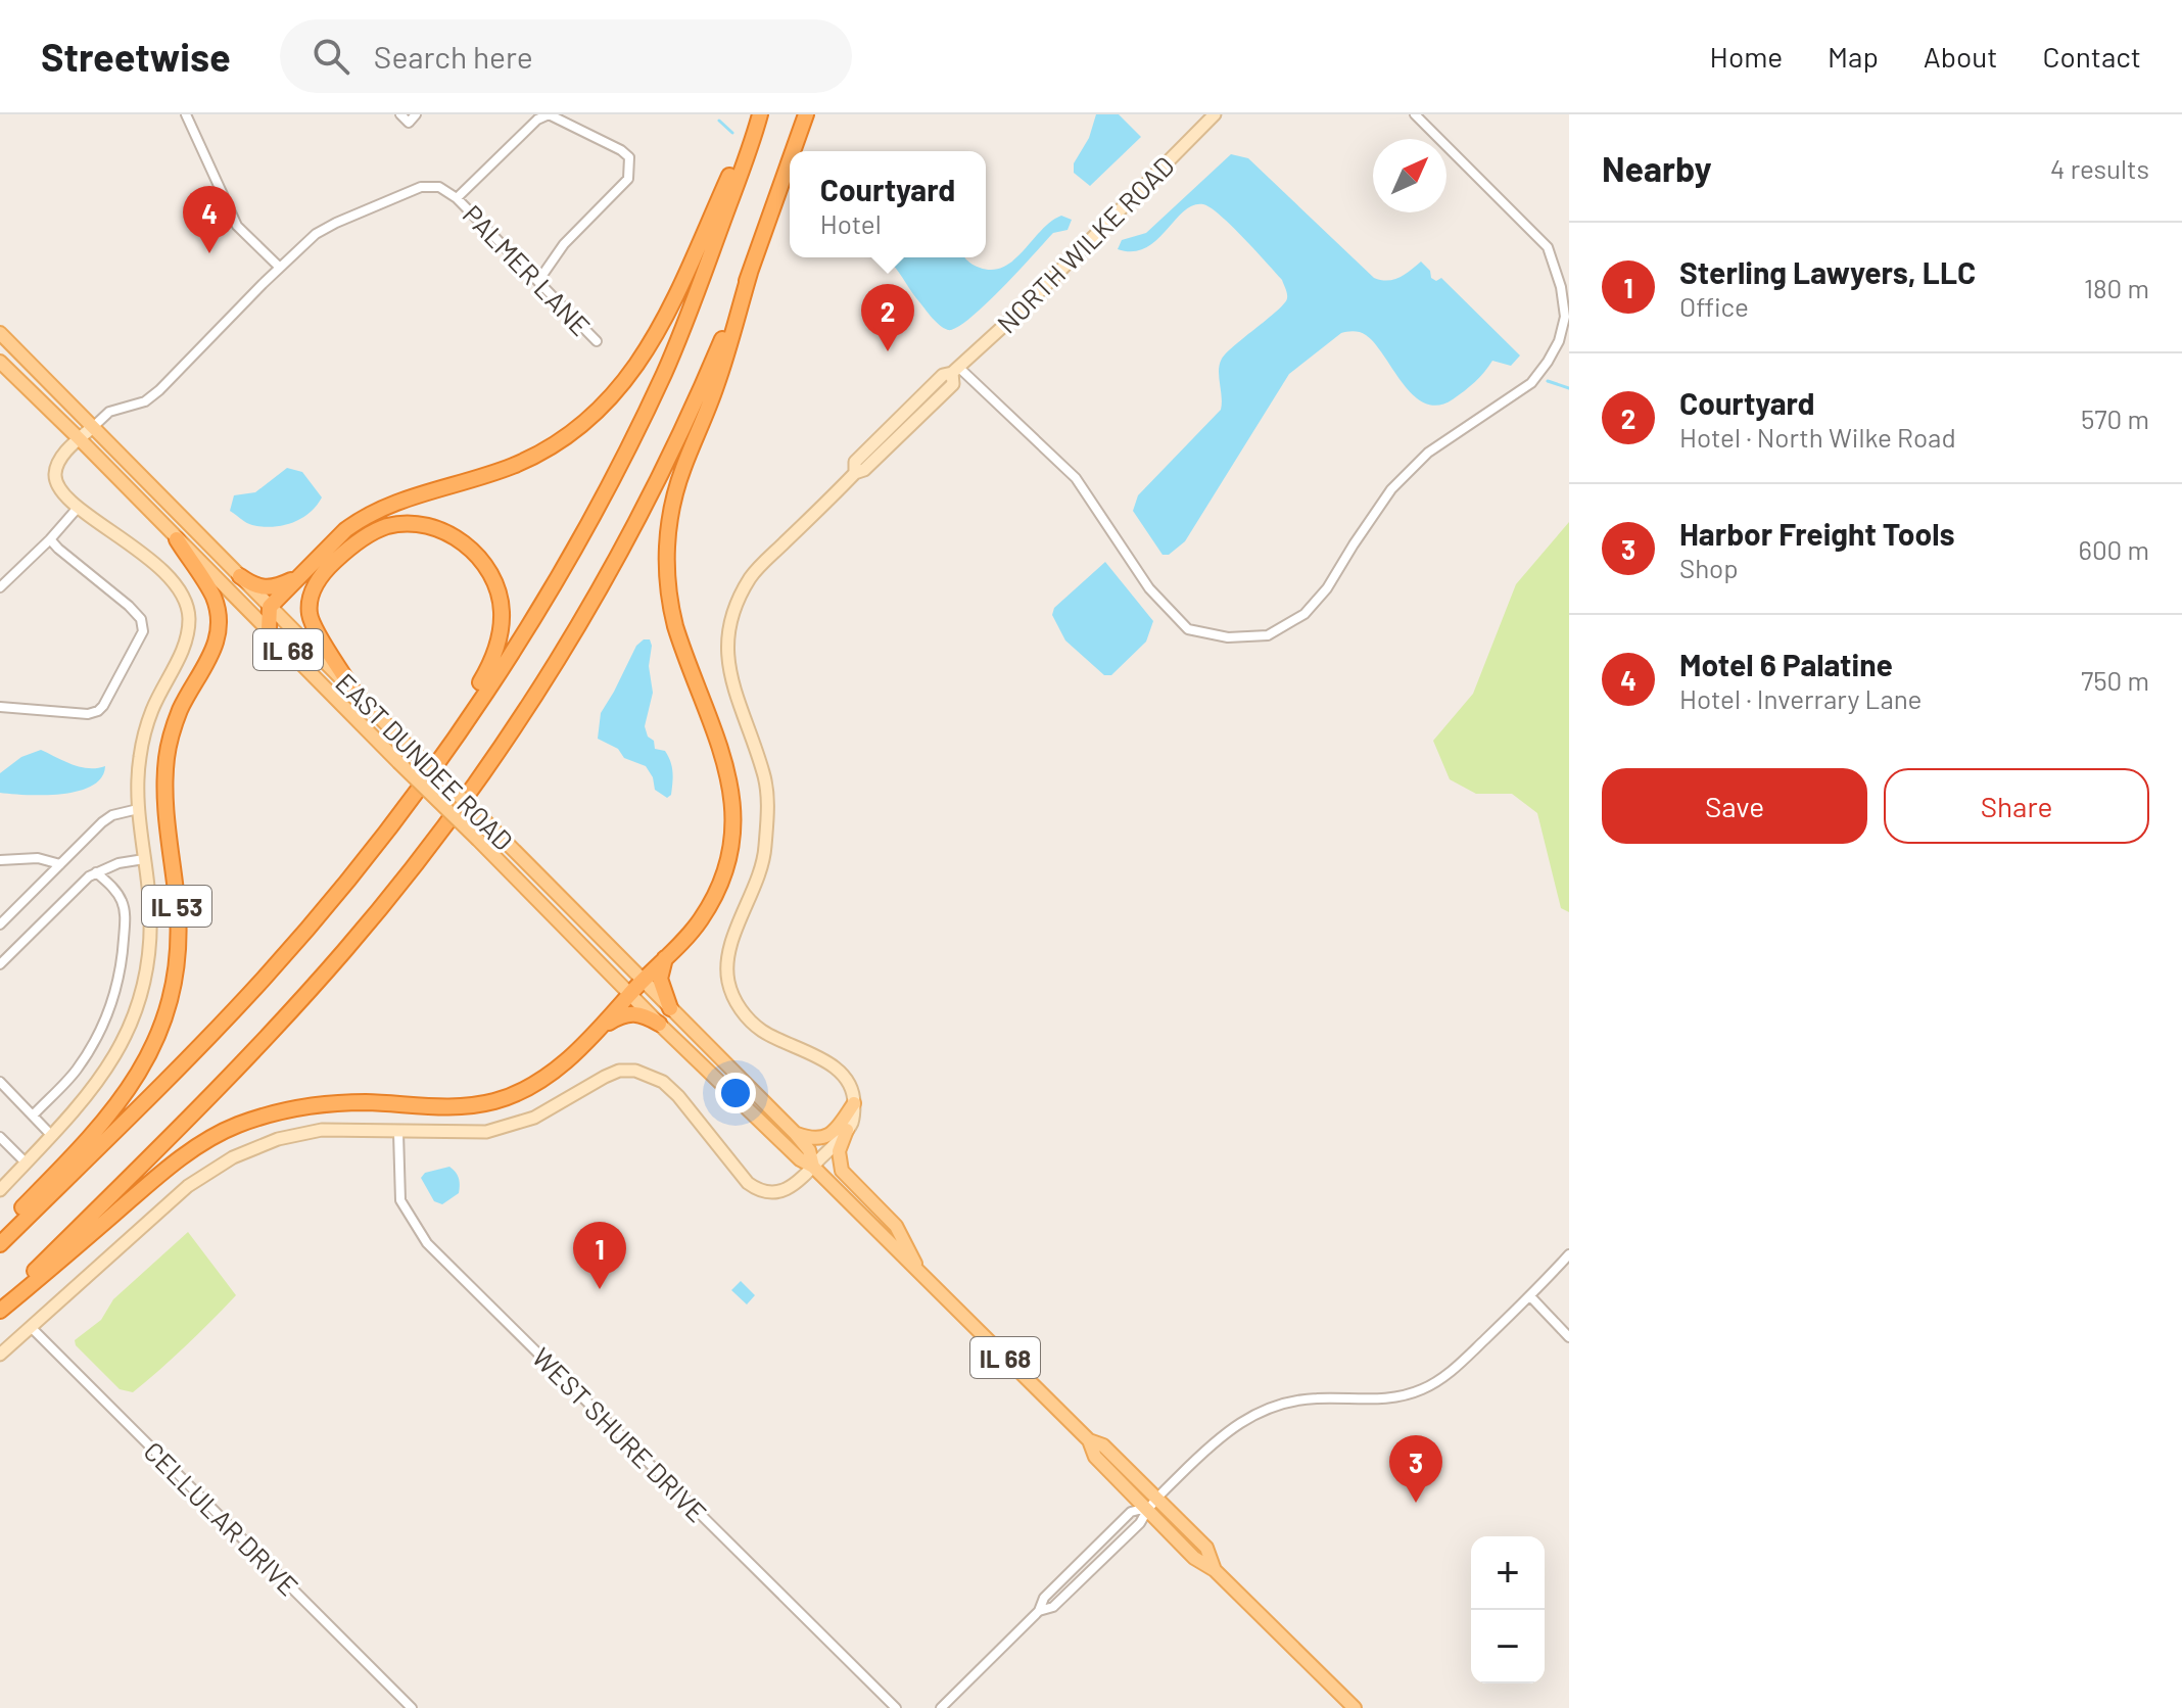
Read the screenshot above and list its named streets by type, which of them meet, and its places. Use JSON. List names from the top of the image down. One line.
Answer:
{"streets":{"highway":["IL 53"],"main road":["IL 68","EAST DUNDEE ROAD"],"street":["NORTH WILKE ROAD","PALMER LANE","WEST SHURE DRIVE","CELLULAR DRIVE"]},"crossings":[["IL 68","EAST DUNDEE ROAD"],["EAST DUNDEE ROAD","IL 53"]],"north":"top right","page":{"header":"Streetwise","search":"Search here","nav":["Home","Map","About","Contact"],"heading":["Nearby","4 results"],"popup":["Courtyard","Hotel"],"pins":["4","2","1","3"],"list":[{"mark":"1","name":"Sterling Lawyers, LLC","note":"Office","value":"180 m"},{"mark":"2","name":"Courtyard","note":"Hotel · North Wilke Road","value":"570 m"},{"mark":"3","name":"Harbor Freight Tools","note":"Shop","value":"600 m"},{"mark":"4","name":"Motel 6 Palatine","note":"Hotel · Inverrary Lane","value":"750 m"}],"buttons":["Save","Share"],"map_buttons":["+","−"]}}
